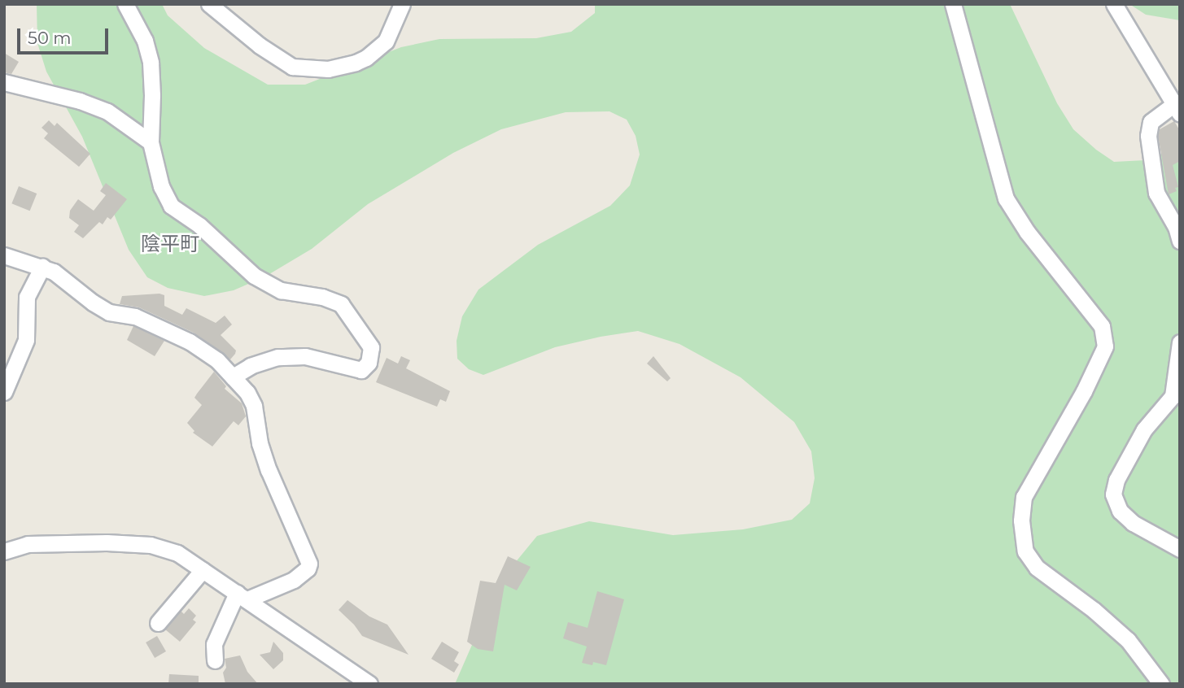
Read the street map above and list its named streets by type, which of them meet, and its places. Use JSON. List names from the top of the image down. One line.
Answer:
{"districts":["陰平町"],"scale_bar":"50 m"}
